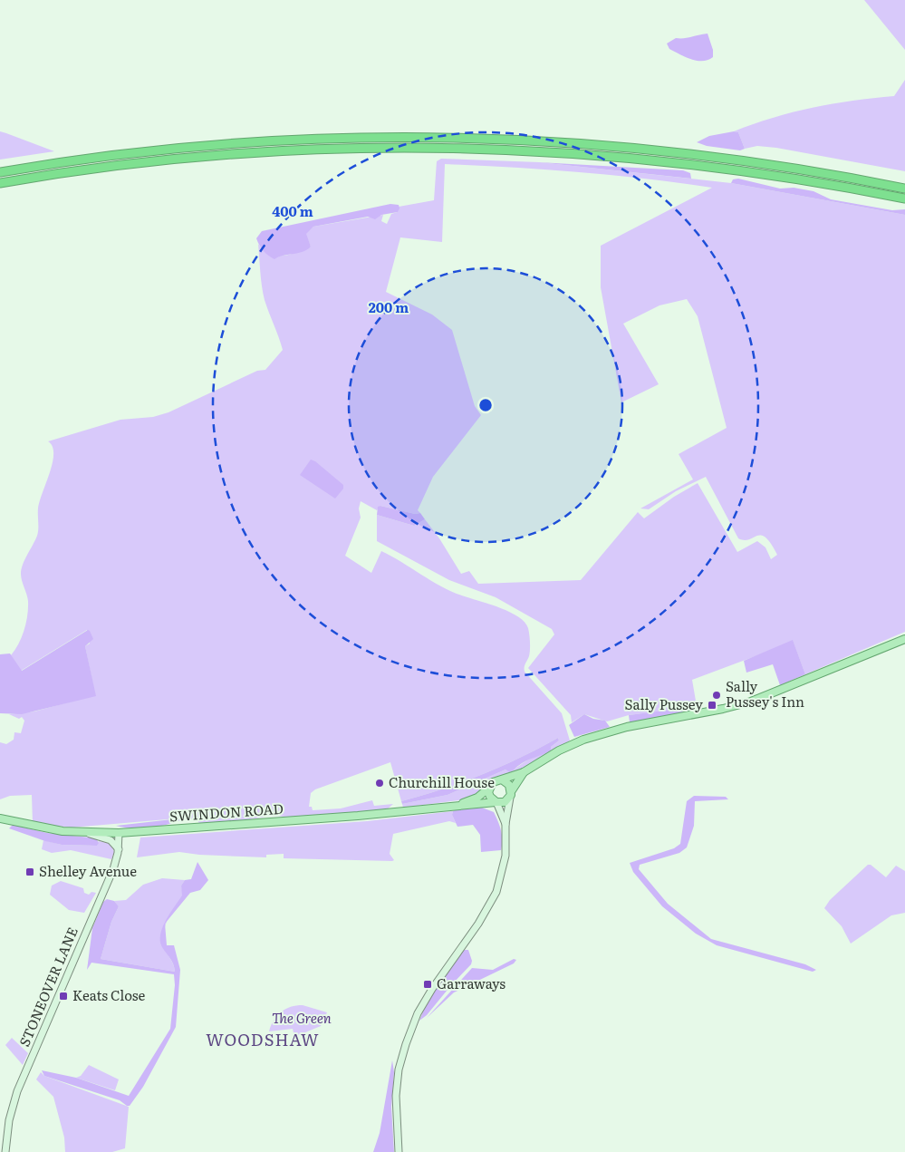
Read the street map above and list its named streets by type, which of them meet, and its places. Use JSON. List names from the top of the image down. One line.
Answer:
{"streets":{"main road":["SWINDON ROAD"],"street":["STONEOVER LANE"]},"crossings":[["SWINDON ROAD","STONEOVER LANE"]],"districts":["WOODSHAW"],"parks":["The Green"],"places":{"other":["Sally Pussey's Inn","Churchill House"],"transit":["Sally Pussey","Shelley Avenue","Garraways","Keats Close"]},"rings":["400 m","200 m"]}
